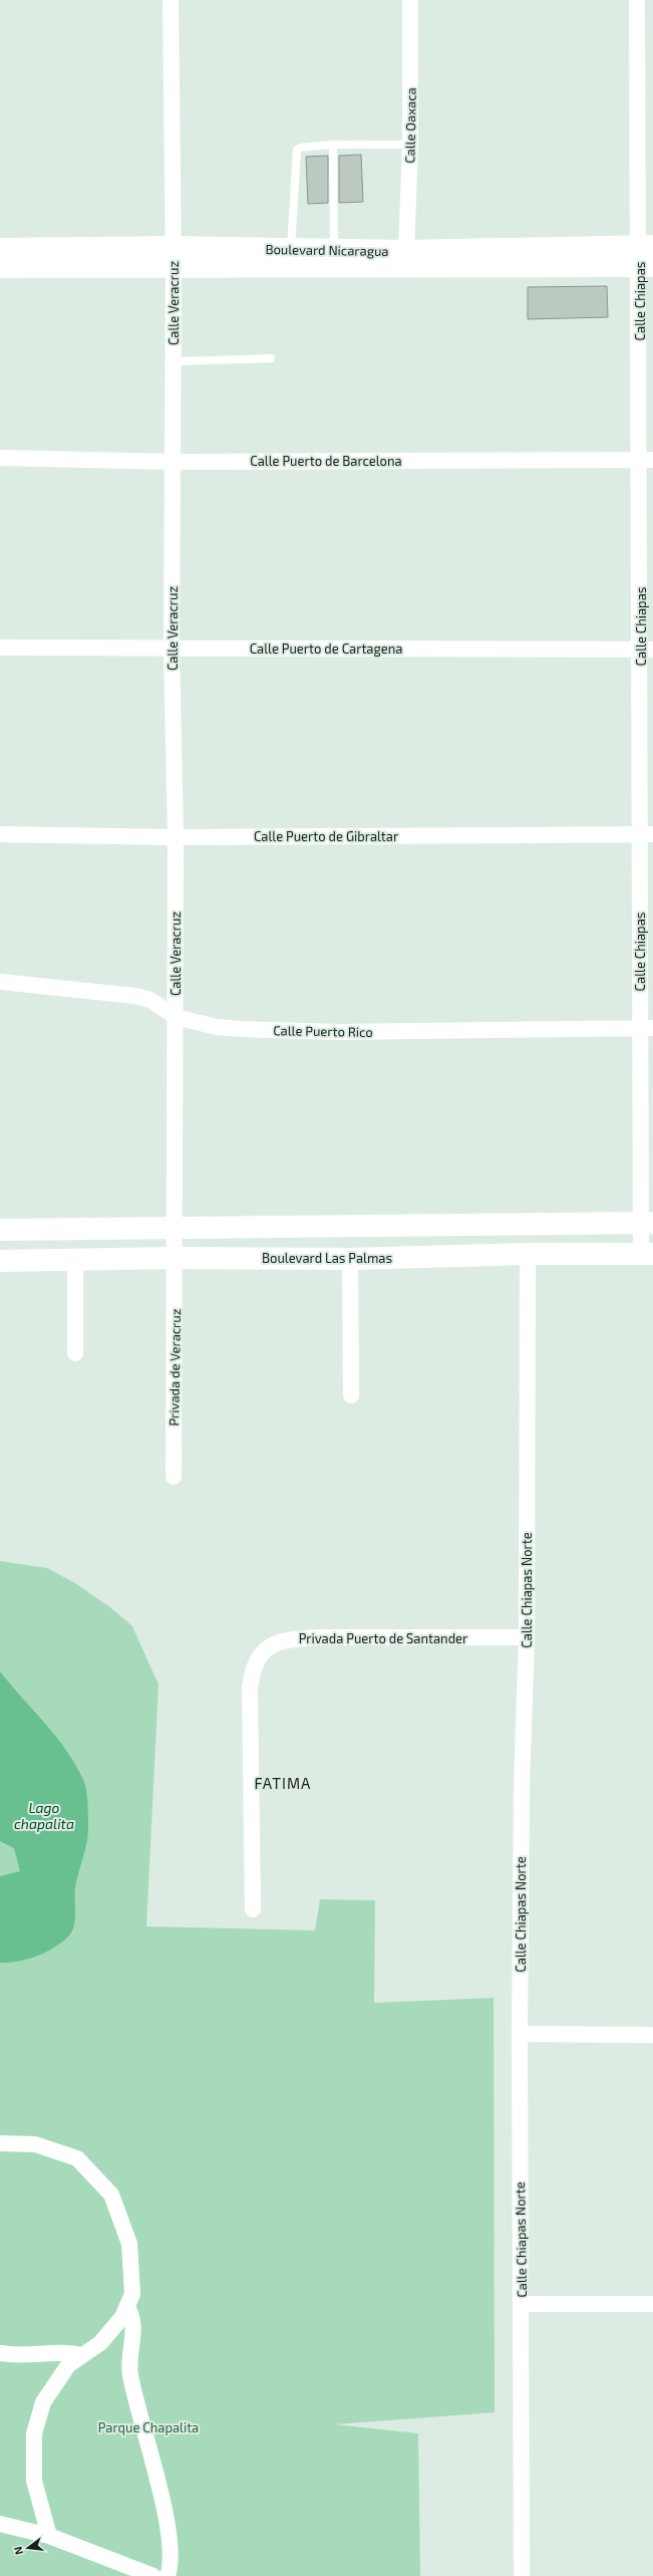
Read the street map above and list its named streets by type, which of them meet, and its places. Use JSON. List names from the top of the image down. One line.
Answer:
{"streets":{"street":["Calle Oaxaca","Boulevard Nicaragua","Calle Chiapas","Calle Veracruz","Calle Puerto de Barcelona","Calle Puerto de Cartagena","Calle Puerto de Gibraltar","Calle Puerto Rico","Boulevard Las Palmas","Privada de Veracruz","Calle Chiapas Norte","Privada Puerto de Santander"]},"crossings":[["Calle Oaxaca","Boulevard Nicaragua"],["Boulevard Nicaragua","Calle Chiapas"],["Boulevard Nicaragua","Calle Veracruz"],["Calle Chiapas","Calle Puerto de Barcelona"],["Calle Chiapas","Calle Puerto de Cartagena"],["Calle Chiapas","Calle Puerto de Gibraltar"],["Calle Chiapas","Calle Puerto Rico"],["Calle Chiapas","Boulevard Las Palmas"],["Calle Veracruz","Calle Puerto de Barcelona"],["Calle Veracruz","Calle Puerto de Cartagena"],["Calle Veracruz","Calle Puerto de Gibraltar"],["Calle Veracruz","Calle Puerto Rico"],["Calle Veracruz","Boulevard Las Palmas"],["Calle Veracruz","Privada de Veracruz"],["Boulevard Las Palmas","Privada de Veracruz"],["Boulevard Las Palmas","Calle Chiapas Norte"],["Calle Chiapas Norte","Privada Puerto de Santander"]],"districts":["FATIMA"],"water":["Lago chapalita"],"parks":["Parque Chapalita"],"north":"left"}
